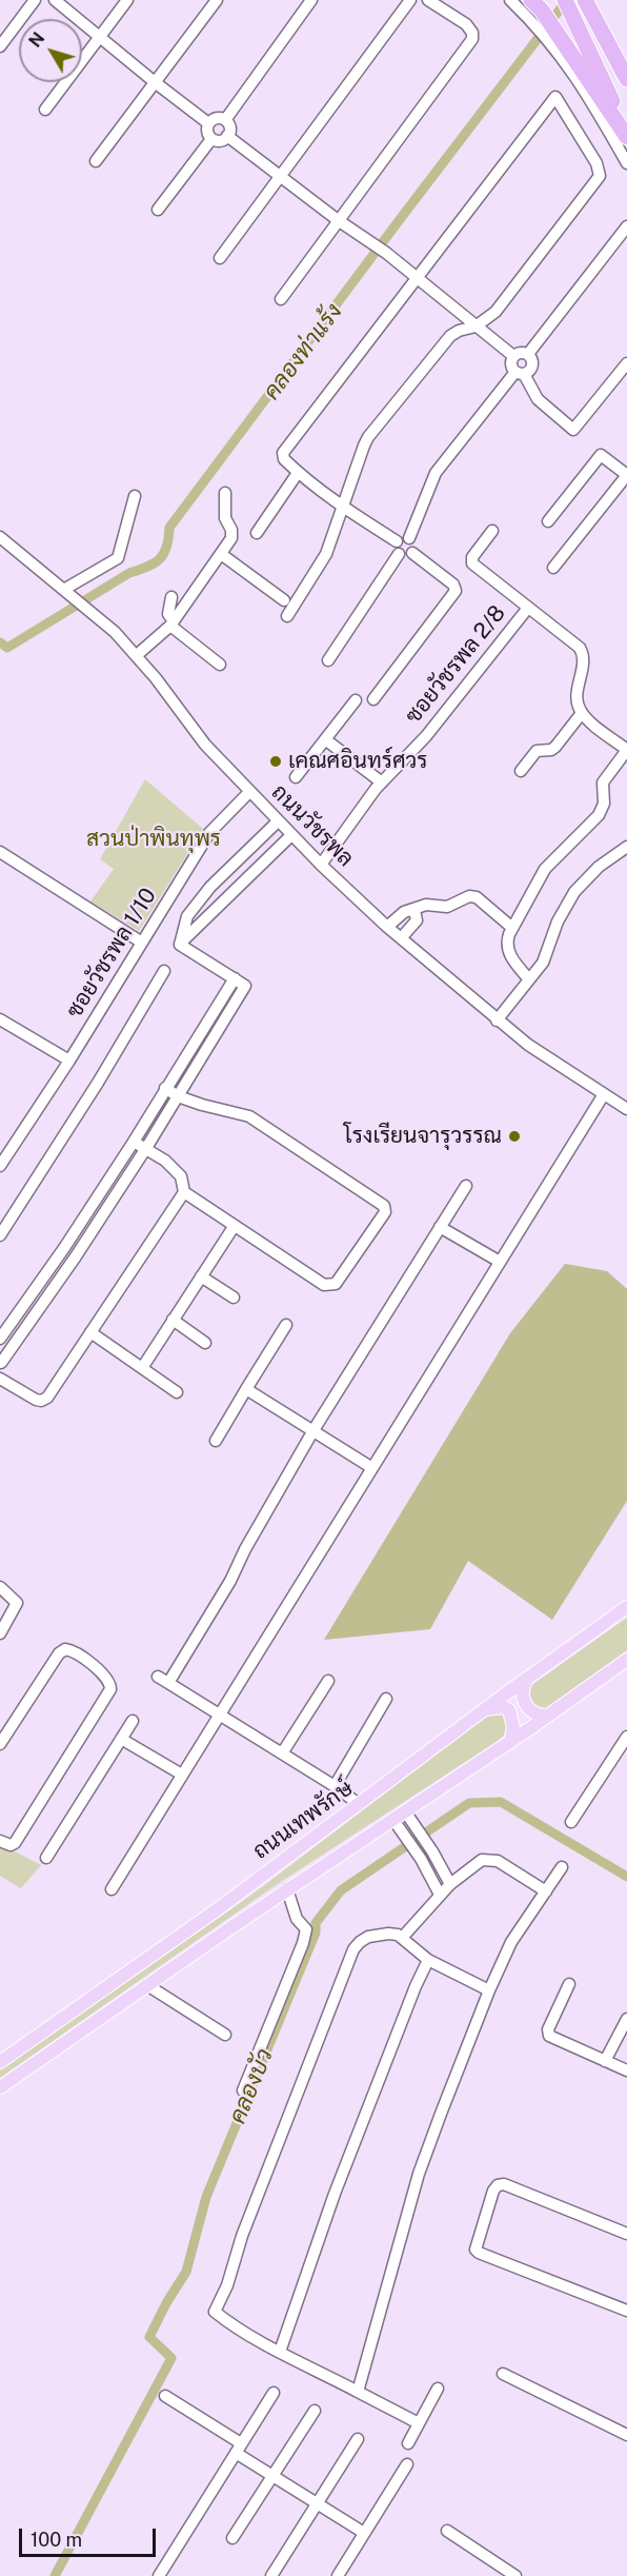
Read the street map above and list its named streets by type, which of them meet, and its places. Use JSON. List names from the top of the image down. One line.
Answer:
{"streets":{"main road":["ถนนเทพรักษ์"],"street":["ซอยวัชรพล 2/8","ถนนวัชรพล","ซอยวัชรพล 1/10"]},"crossings":[["ซอยวัชรพล 2/8","ถนนวัชรพล"],["ถนนวัชรพล","ซอยวัชรพล 1/10"]],"water":["คลองท่าแร้ง","คลองบัว"],"parks":["สวนป่าพินทุพร"],"places":["เคณศอินทร์ศวร","โรงเรียนจารุวรรณ"],"scale_bar":"100 m","north":"top left"}
